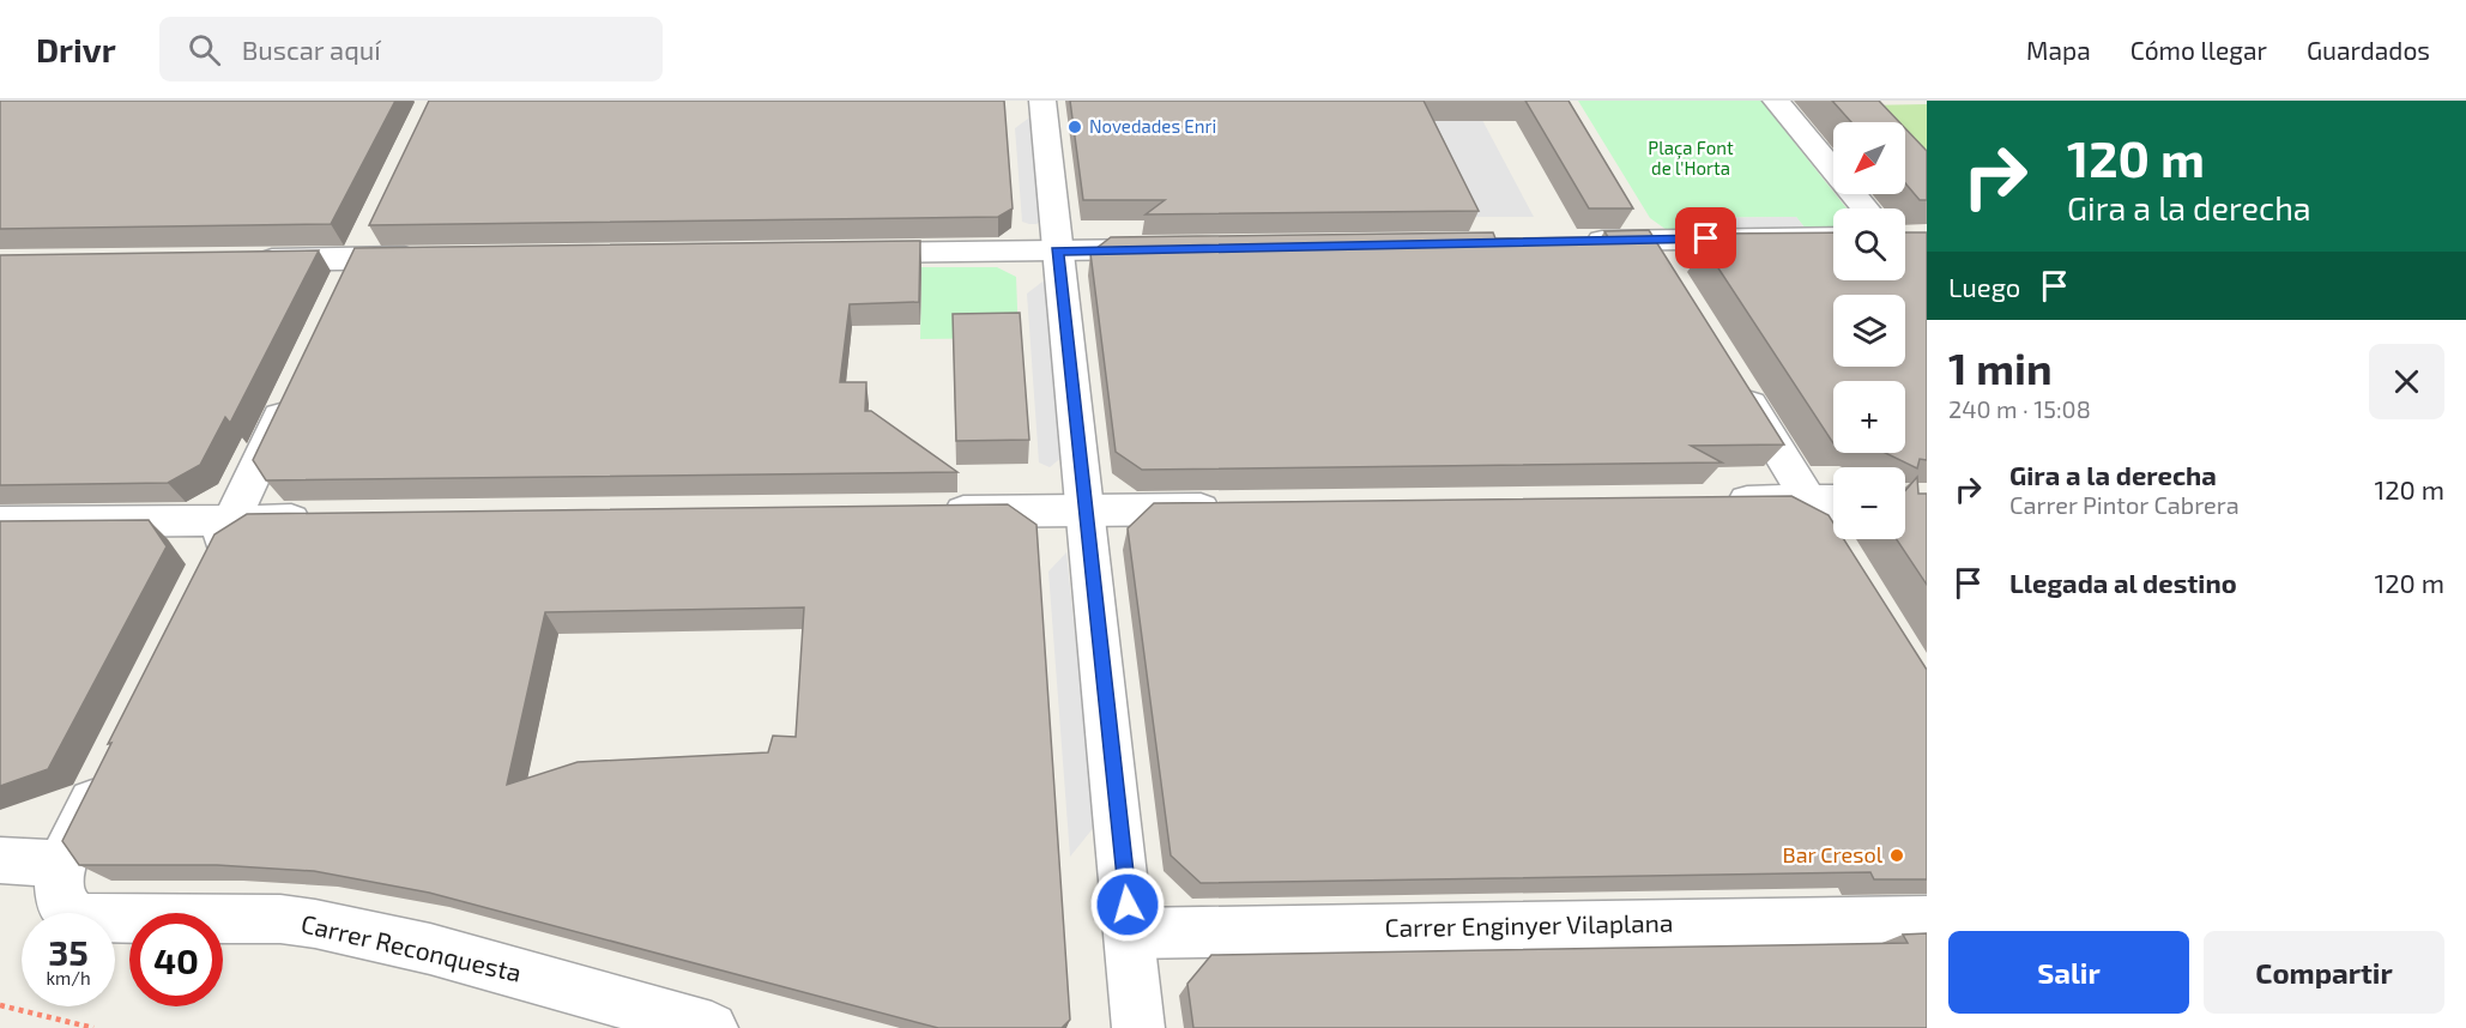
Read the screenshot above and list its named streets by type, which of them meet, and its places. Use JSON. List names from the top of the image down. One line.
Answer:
{"streets":{"street":["Carrer Enginyer Vilaplana","Carrer Reconquesta"]},"parks":["Plaça Font de l'Horta"],"places":["Novedades Enri","Bar Cresol"],"north":"bottom left","page":{"header":"Drivr","search":"Buscar aquí","nav":["Mapa","Cómo llegar","Guardados"],"turn":["120 m","Gira a la derecha"],"map_buttons":["+","−"],"then":"Luego","heading":["1 min","240 m · 15:08"],"list":[{"name":"Gira a la derecha","note":"Carrer Pintor Cabrera","value":"120 m"},{"name":"Llegada al destino","value":"120 m"}],"speed":"35 km/h","limit":"40","buttons":["Salir","Compartir"]}}
